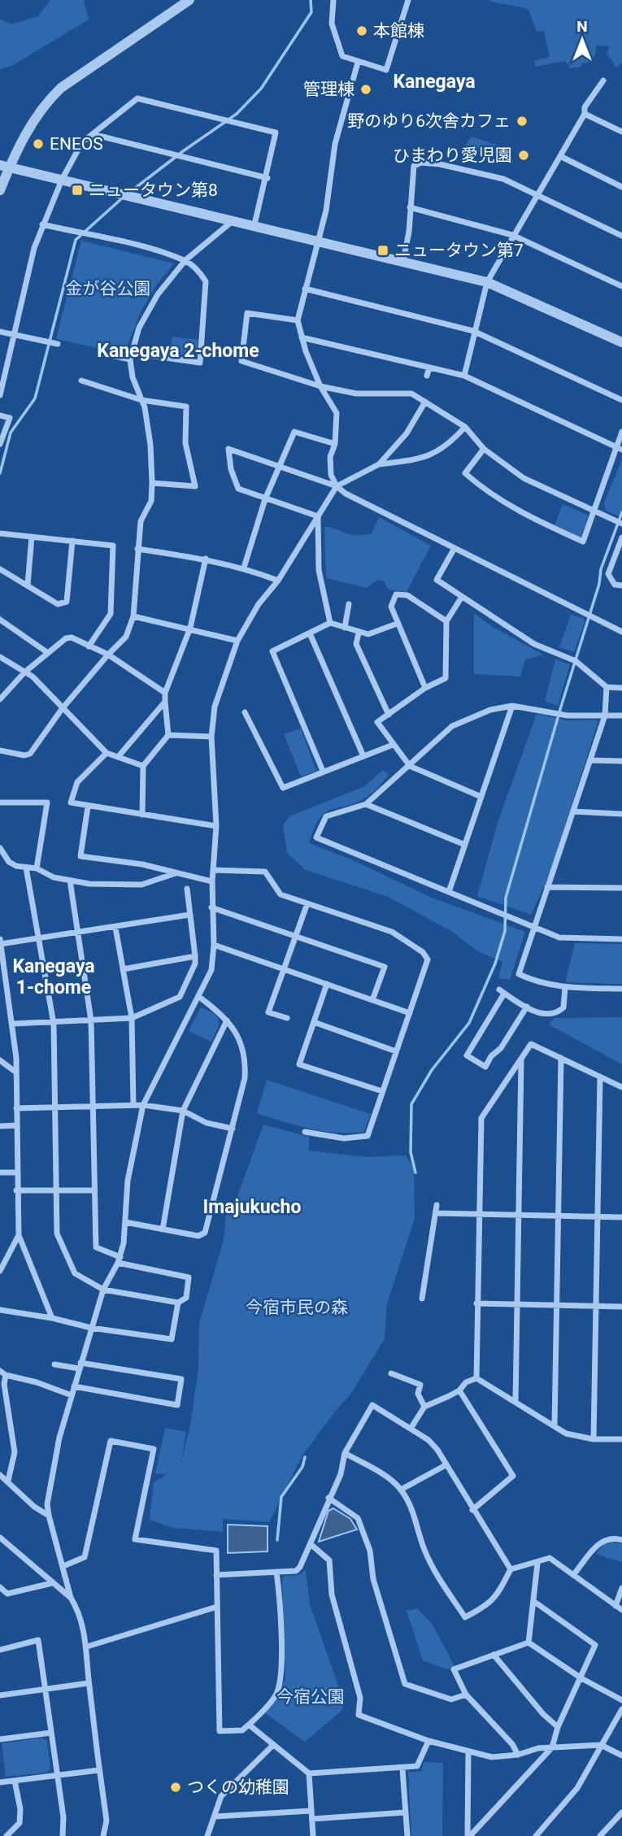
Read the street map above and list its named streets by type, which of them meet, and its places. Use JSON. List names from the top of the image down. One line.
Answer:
{"districts":["Kanegaya","Kanegaya 2-chome","Kanegaya 1-chome","Imajukucho"],"parks":["金が谷公園","今宿市民の森","今宿公園"],"places":{"other":["本館棟","管理棟","野のゆり6次舎カフェ","ENEOS","ひまわり愛児園","つくの幼稚園"],"transit":["ニュータウン第8","ニュータウン第7"]},"north":"top"}
